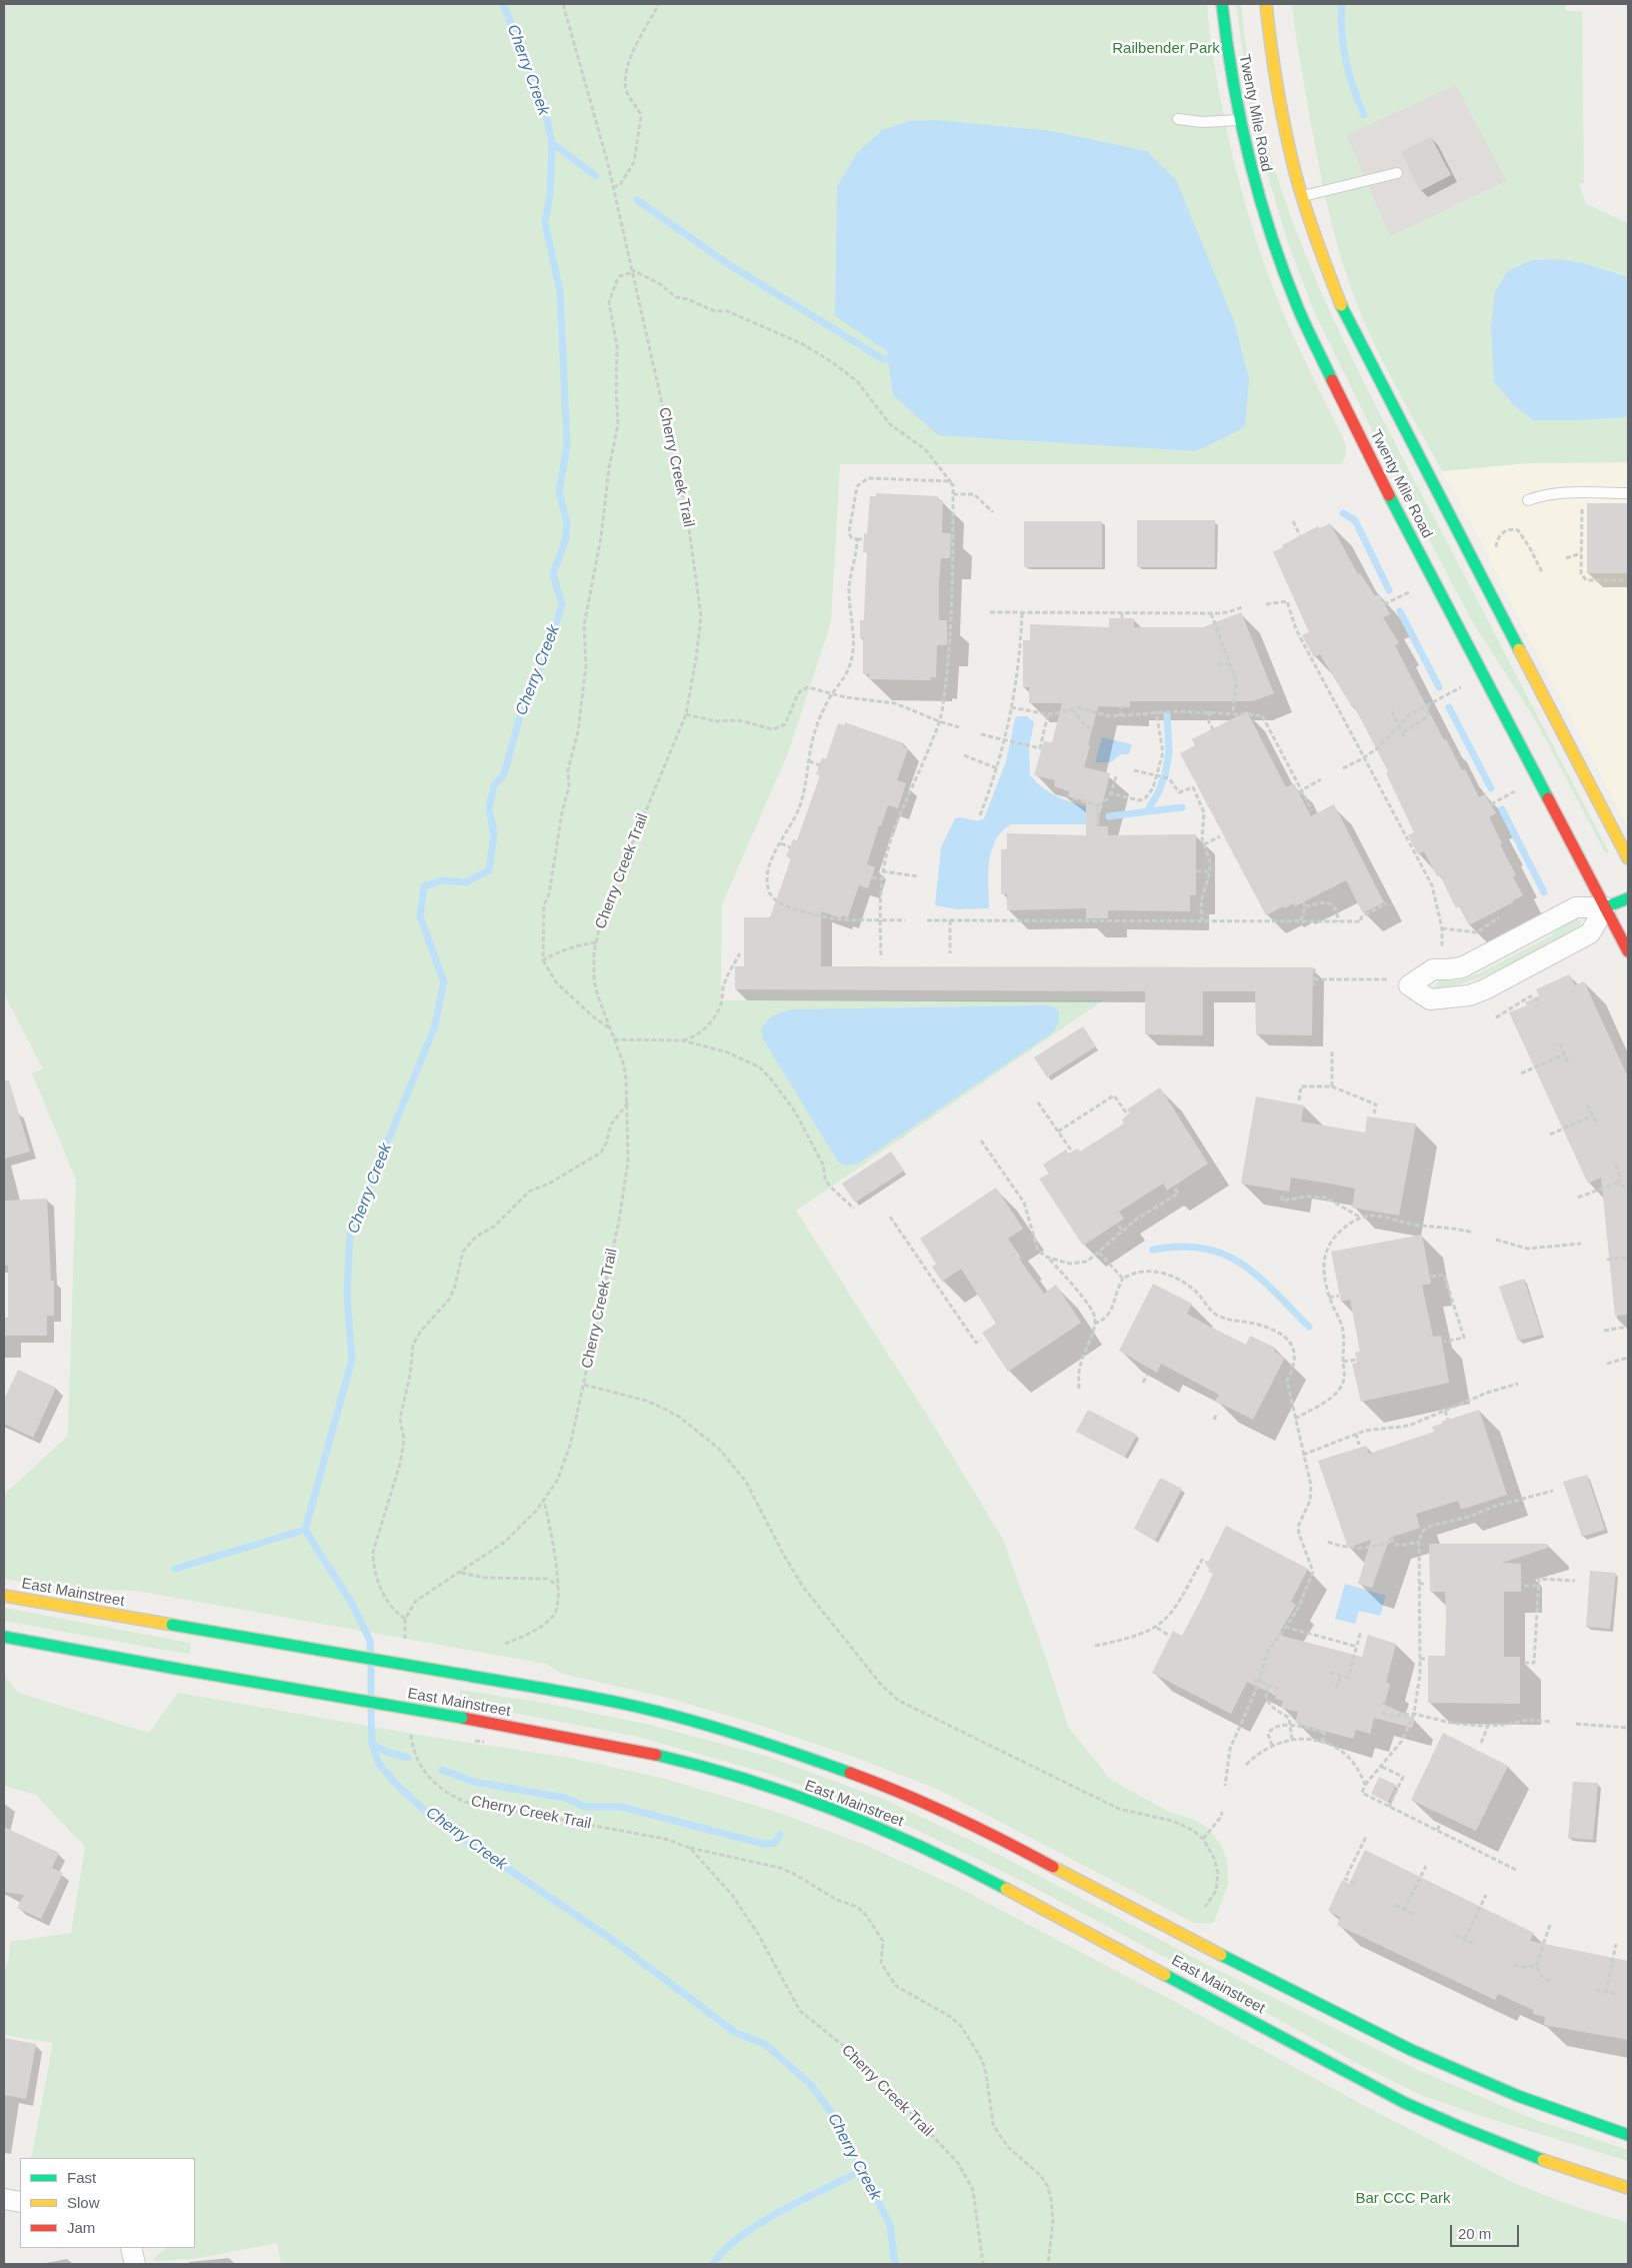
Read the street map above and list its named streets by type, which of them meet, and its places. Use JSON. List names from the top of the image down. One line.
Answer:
{"streets":{"main road":["Twenty Mile Road","East Mainstreet"],"path":["Cherry Creek Trail"]},"water":["Cherry Creek"],"parks":["Railbender Park","Bar CCC Park"],"legend":["Fast","Slow","Jam"],"scale_bar":"20 m"}
